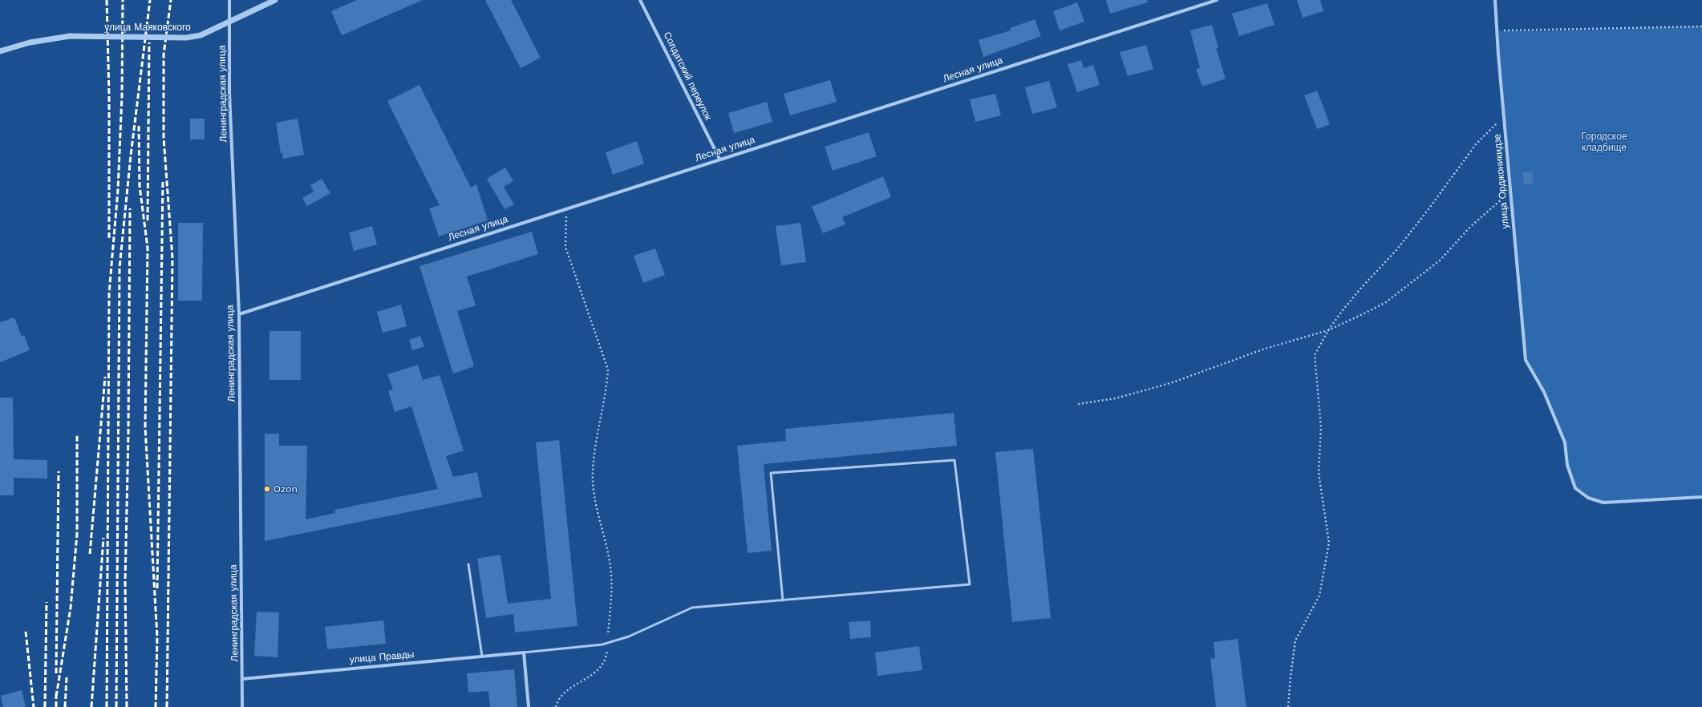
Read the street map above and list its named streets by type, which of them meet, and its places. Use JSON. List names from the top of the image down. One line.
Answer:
{"streets":{"street":["улица Маяковского","Лесная улица","Солдатский переулок","Ленинградская улица","улица Орджоникидзе","улица Правды"]},"crossings":[["Лесная улица","Солдатский переулок"],["Лесная улица","Ленинградская улица"],["Ленинградская улица","улица Правды"]],"parks":["Городское кладбище"],"places":["Ozon"]}
